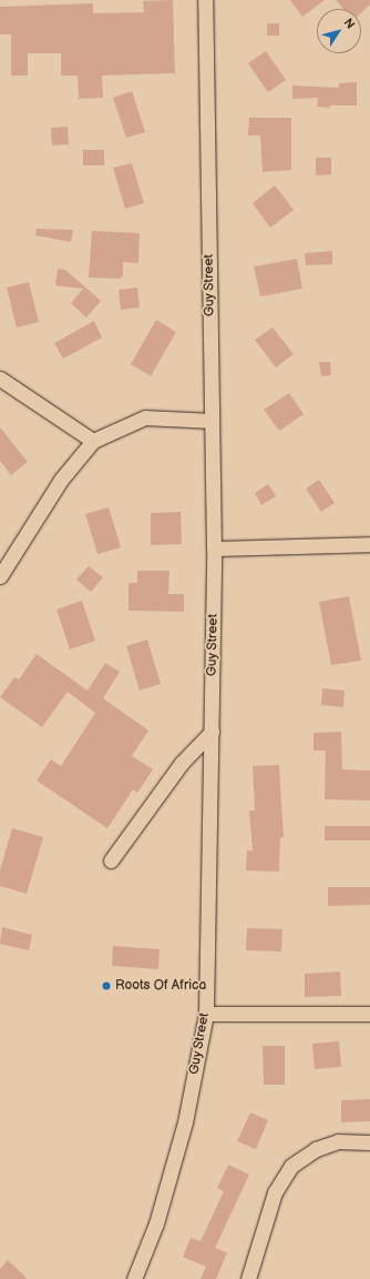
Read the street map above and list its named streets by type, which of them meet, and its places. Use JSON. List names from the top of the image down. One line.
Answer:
{"streets":{"street":["Guy Street"]},"places":["Roots Of Africa"],"north":"top right"}
